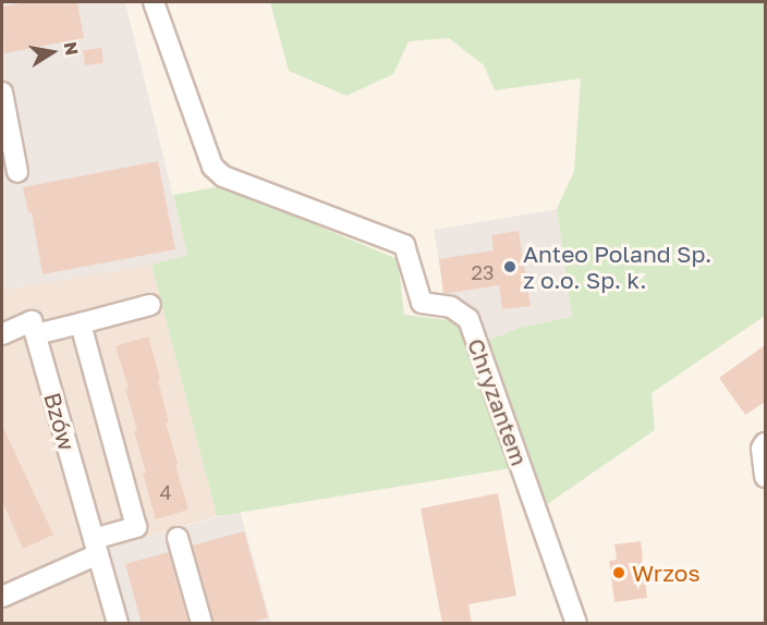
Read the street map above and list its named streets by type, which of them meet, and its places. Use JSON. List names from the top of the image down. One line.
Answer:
{"streets":{"street":["Chryzantem","Bzów"]},"places":["Anteo Poland Sp. z o.o. Sp. k.","Wrzos"],"house_numbers":["23","4"],"north":"right"}
